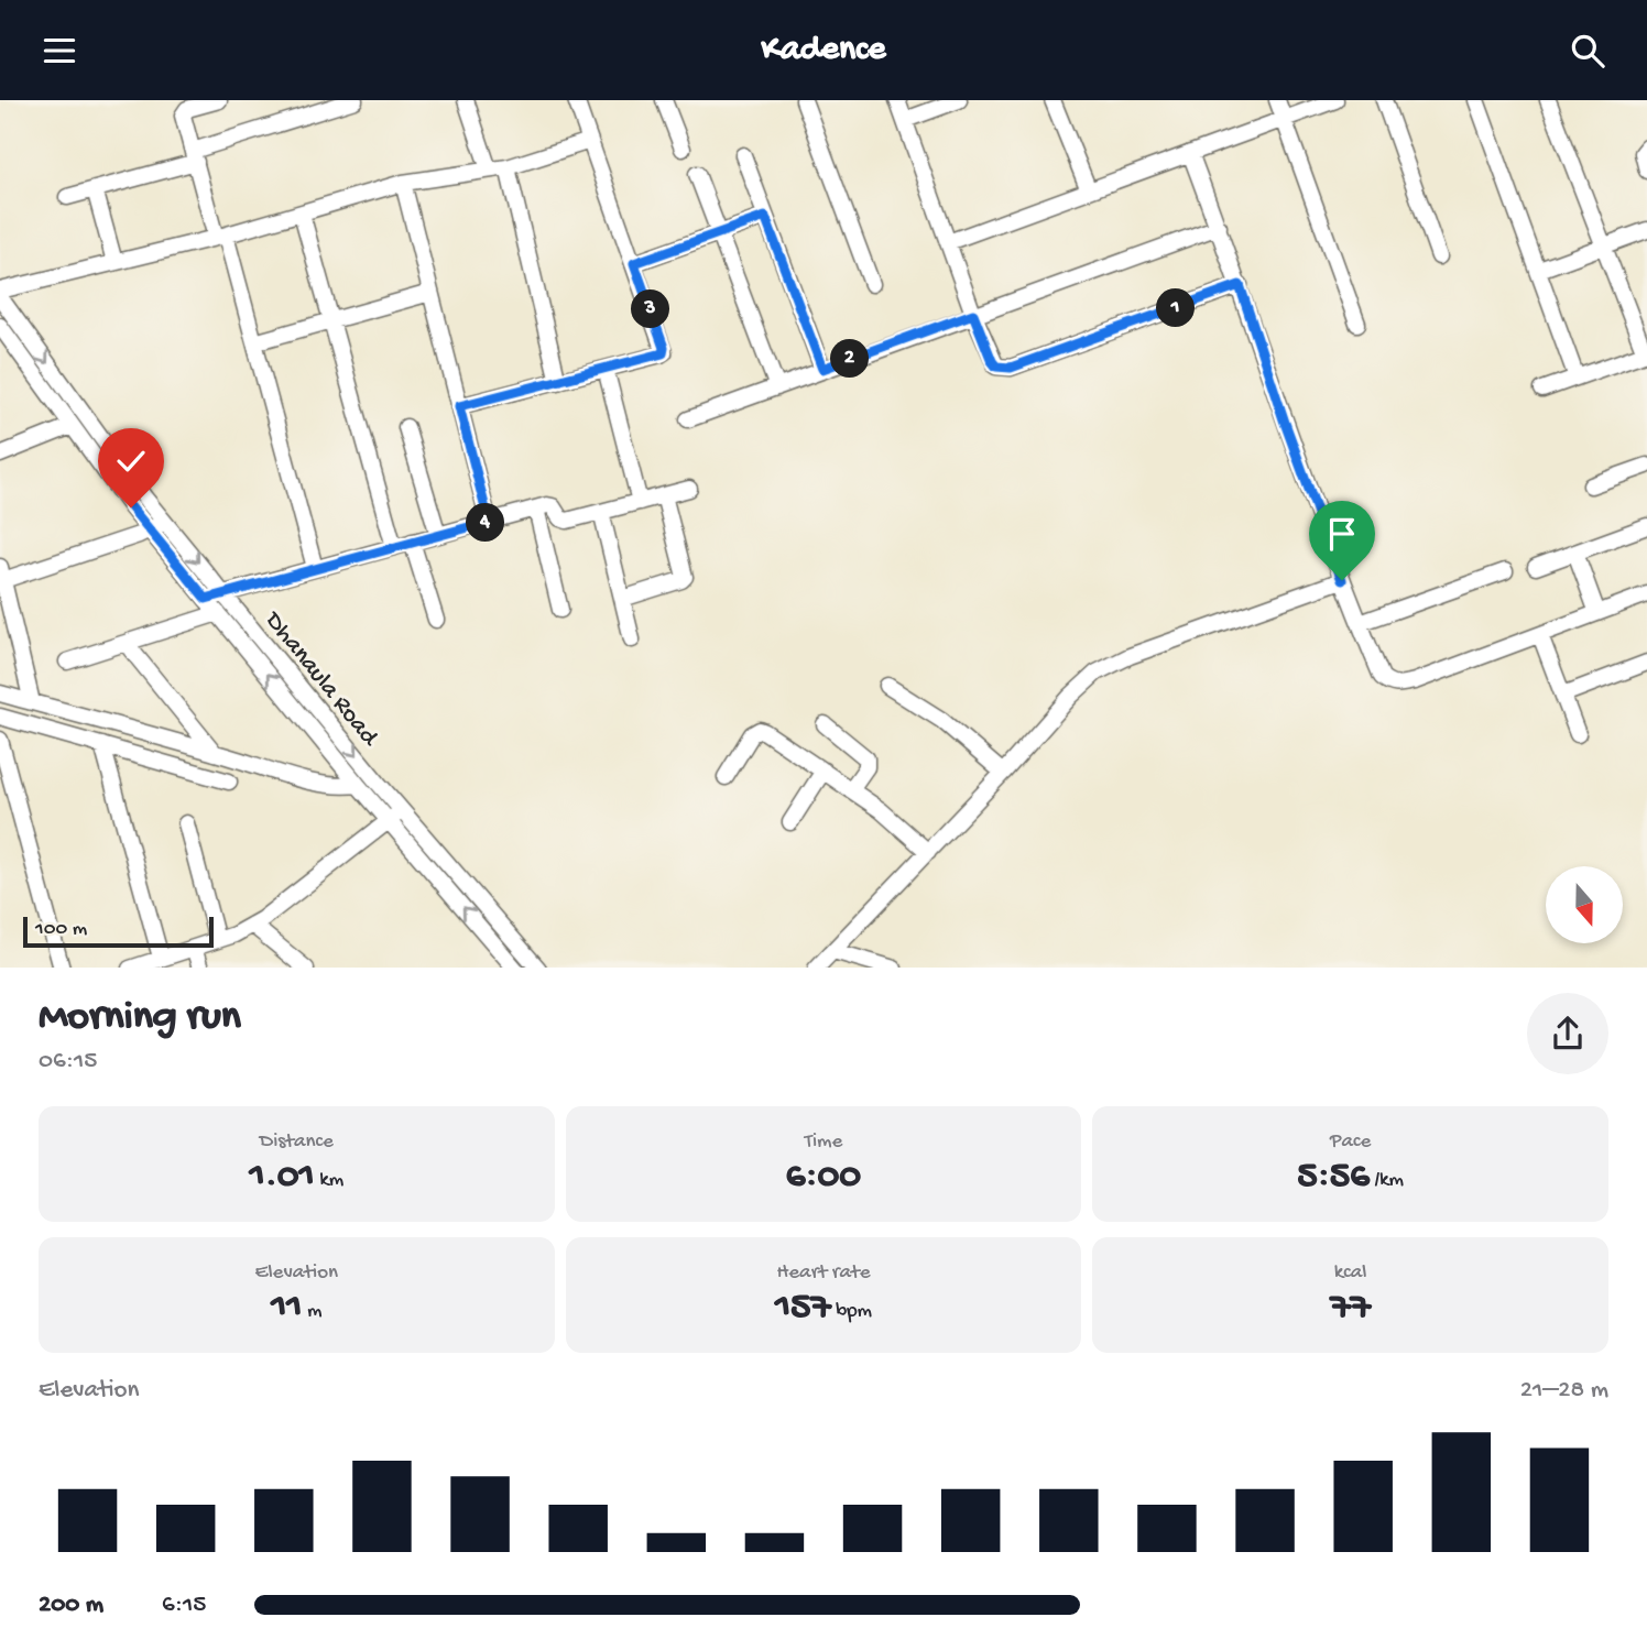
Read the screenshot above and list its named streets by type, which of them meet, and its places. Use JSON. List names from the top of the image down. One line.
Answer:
{"streets":{"street":["Dhanaula Road"]},"scale_bar":"100 m","north":"bottom","page":{"header":"Kadence","pins":["1","3","2","4"],"scale":"100 m","heading":["Morning run","06:15"],"stats":[["Distance","1.01 km"],["Time","6:00"],["Pace","5:56 /km"],["Elevation","11 m"],["Heart rate","157 bpm"],["kcal","77"]],"chart":["Elevation","21–28 m"],"list":[{"name":"200 m","note":"6:15"}]}}
